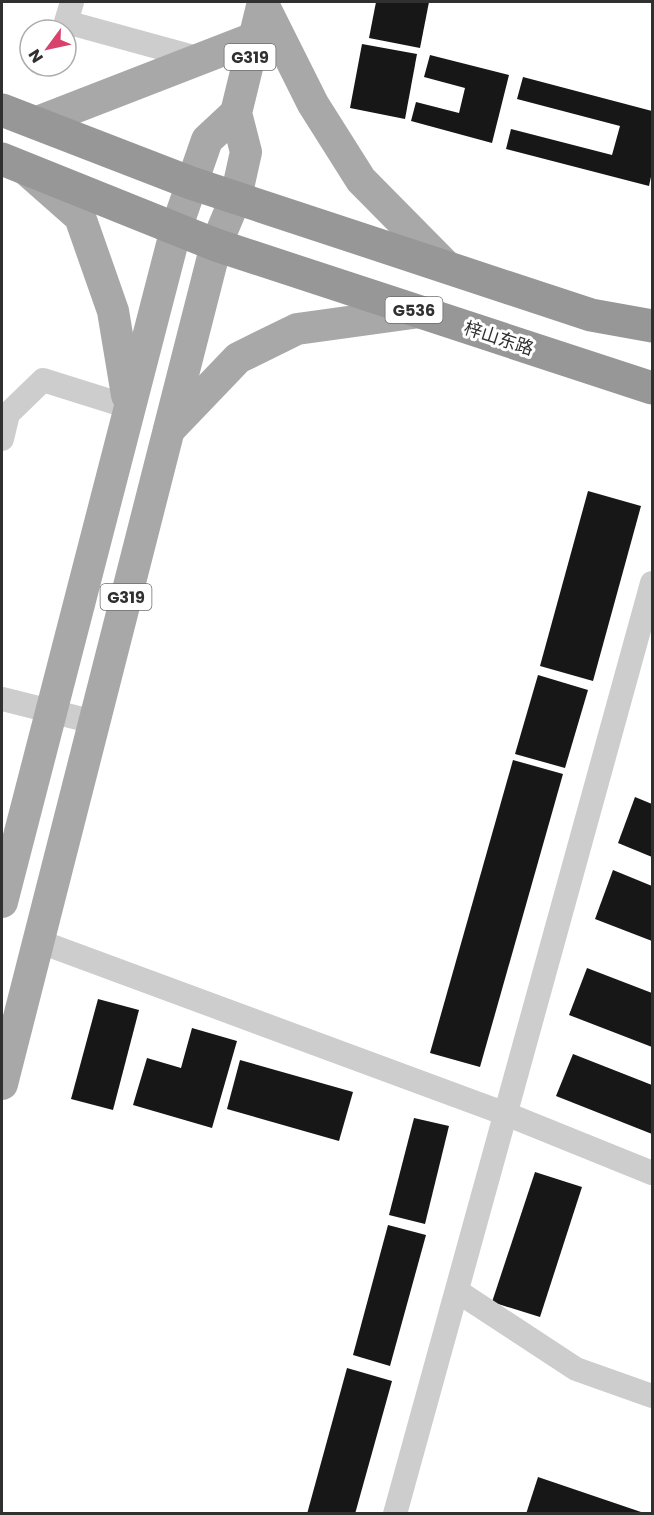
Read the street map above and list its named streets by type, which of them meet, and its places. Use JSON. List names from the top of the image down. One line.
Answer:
{"streets":{"highway":["G536","梓山东路"],"main road":["G319"]},"crossings":[["G319","G536"],["G319","梓山东路"],["G536","梓山东路"]],"north":"bottom left"}
